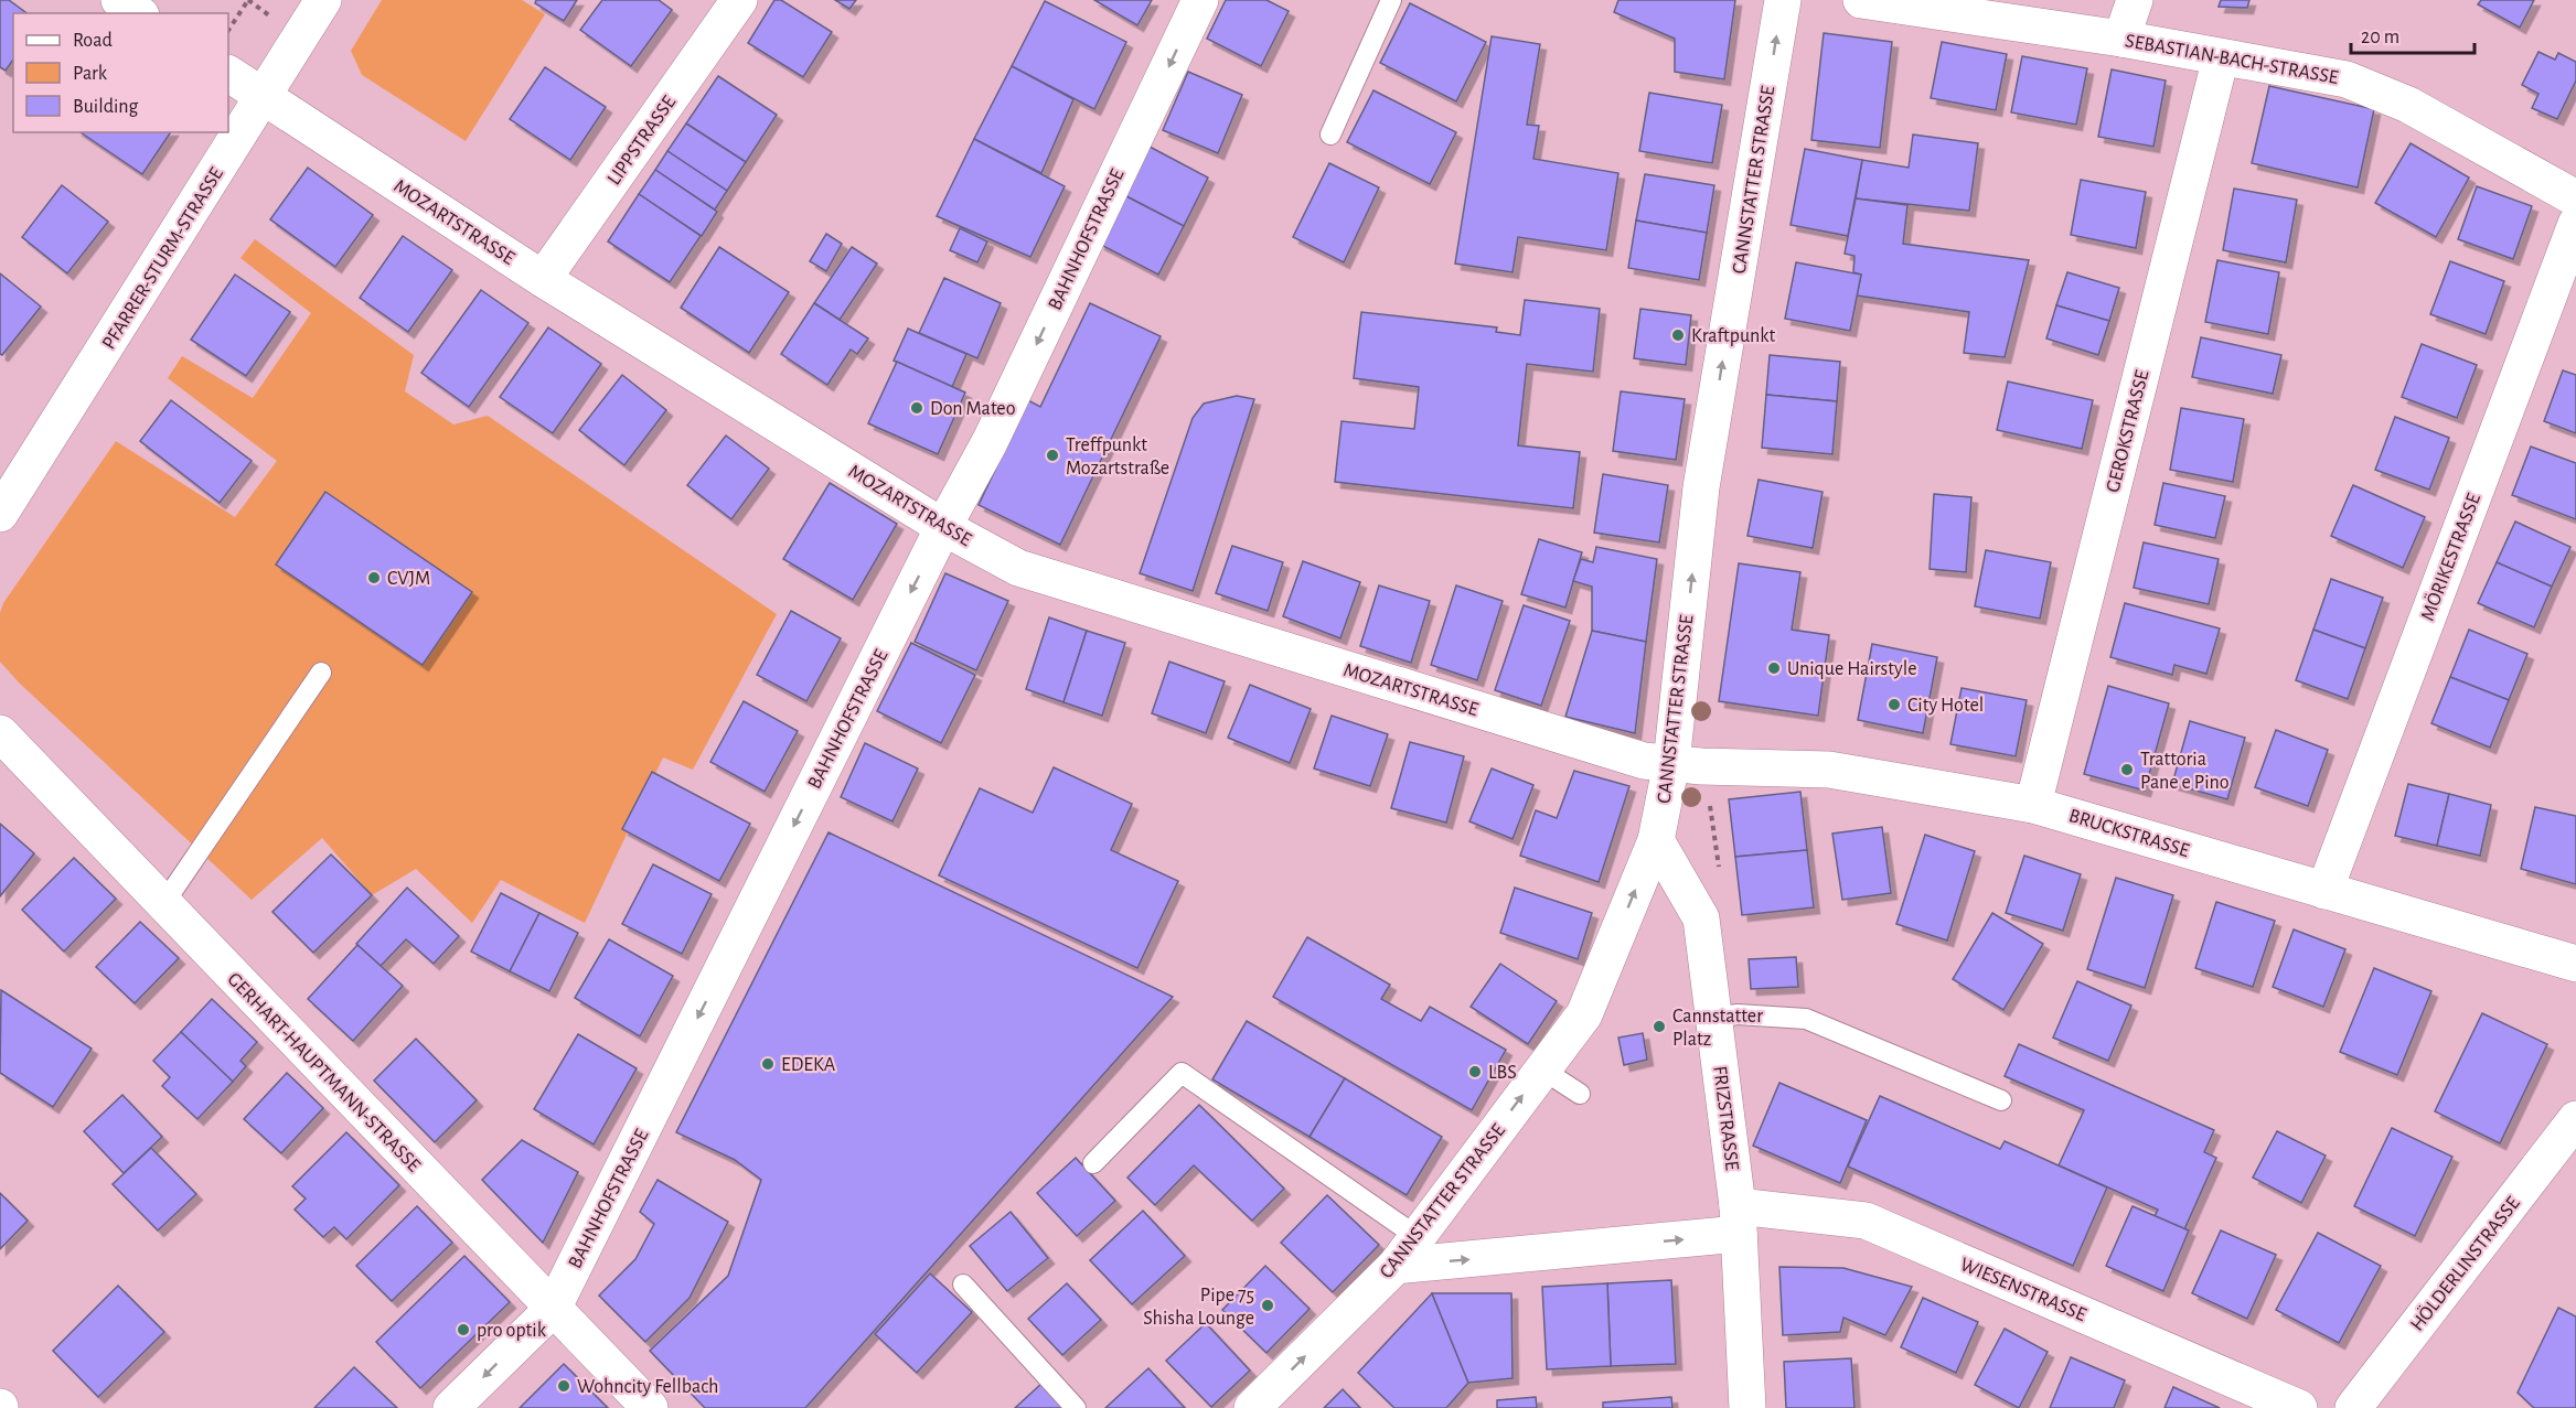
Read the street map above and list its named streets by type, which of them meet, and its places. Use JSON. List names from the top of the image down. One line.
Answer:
{"streets":{"street":["SEBASTIAN-BACH-STRASSE","LIPPSTRASSE","CANNSTATTER STRASSE","MOZARTSTRASSE","BAHNHOFSTRASSE","PFARRER-STURM-STRASSE","GEROKSTRASSE","MÖRIKESTRASSE","BRUCKSTRASSE","GERHART-HAUPTMANN-STRASSE","FRIZSTRASSE","HÖLDERLINSTRASSE","WIESENSTRASSE"]},"crossings":[["SEBASTIAN-BACH-STRASSE","GEROKSTRASSE"],["LIPPSTRASSE","MOZARTSTRASSE"],["CANNSTATTER STRASSE","MOZARTSTRASSE"],["CANNSTATTER STRASSE","BRUCKSTRASSE"],["CANNSTATTER STRASSE","FRIZSTRASSE"],["CANNSTATTER STRASSE","WIESENSTRASSE"],["MOZARTSTRASSE","BAHNHOFSTRASSE"],["MOZARTSTRASSE","PFARRER-STURM-STRASSE"],["MOZARTSTRASSE","BRUCKSTRASSE"],["BAHNHOFSTRASSE","GERHART-HAUPTMANN-STRASSE"],["GEROKSTRASSE","BRUCKSTRASSE"],["MÖRIKESTRASSE","BRUCKSTRASSE"],["FRIZSTRASSE","WIESENSTRASSE"]],"one_way":["CANNSTATTER STRASSE","BAHNHOFSTRASSE","WIESENSTRASSE"],"places":["Kraftpunkt","Don Mateo","Treffpunkt Mozartstraße","CVJM","Unique Hairstyle","City Hotel","Trattoria Pane e Pino","Cannstatter Platz","EDEKA","LBS","Pipe 75 Shisha Lounge","pro optik","Wohncity Fellbach"],"legend":["Road","Park","Building"],"scale_bar":"20 m"}
